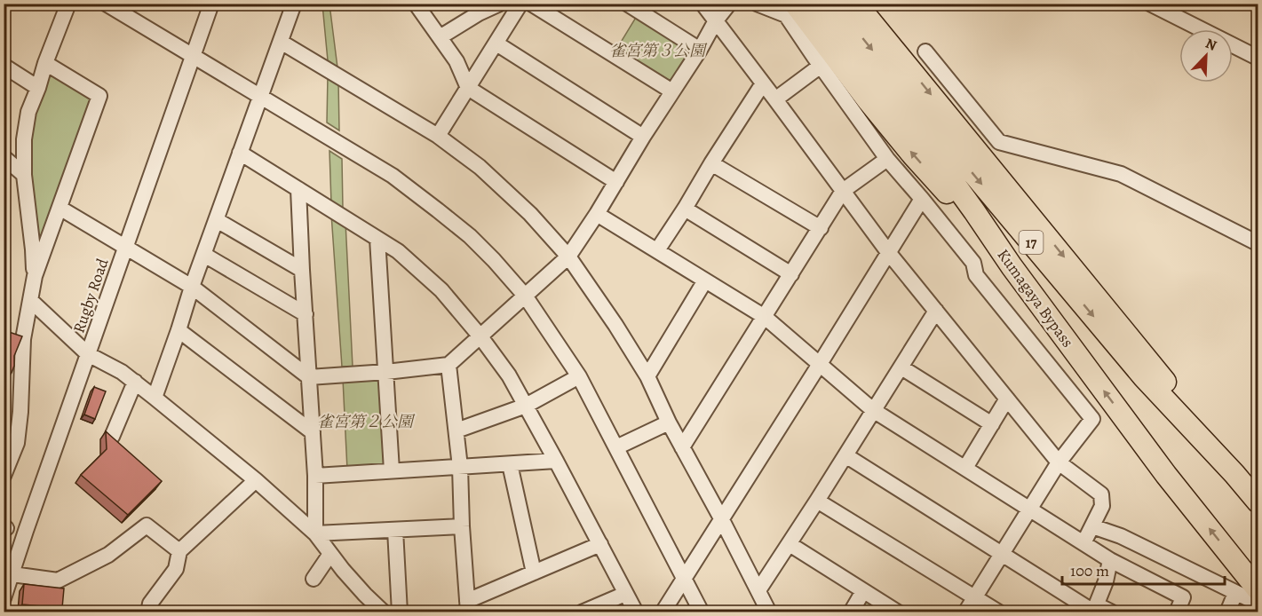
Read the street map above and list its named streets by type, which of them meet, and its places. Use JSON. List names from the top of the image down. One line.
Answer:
{"streets":{"highway":["17","Kumagaya Bypass"],"street":["Rugby Road"]},"crossings":[["17","Kumagaya Bypass"]],"parks":["雀宮第３公園","雀宮第２公園"],"scale_bar":"100 m","north":"top right"}
